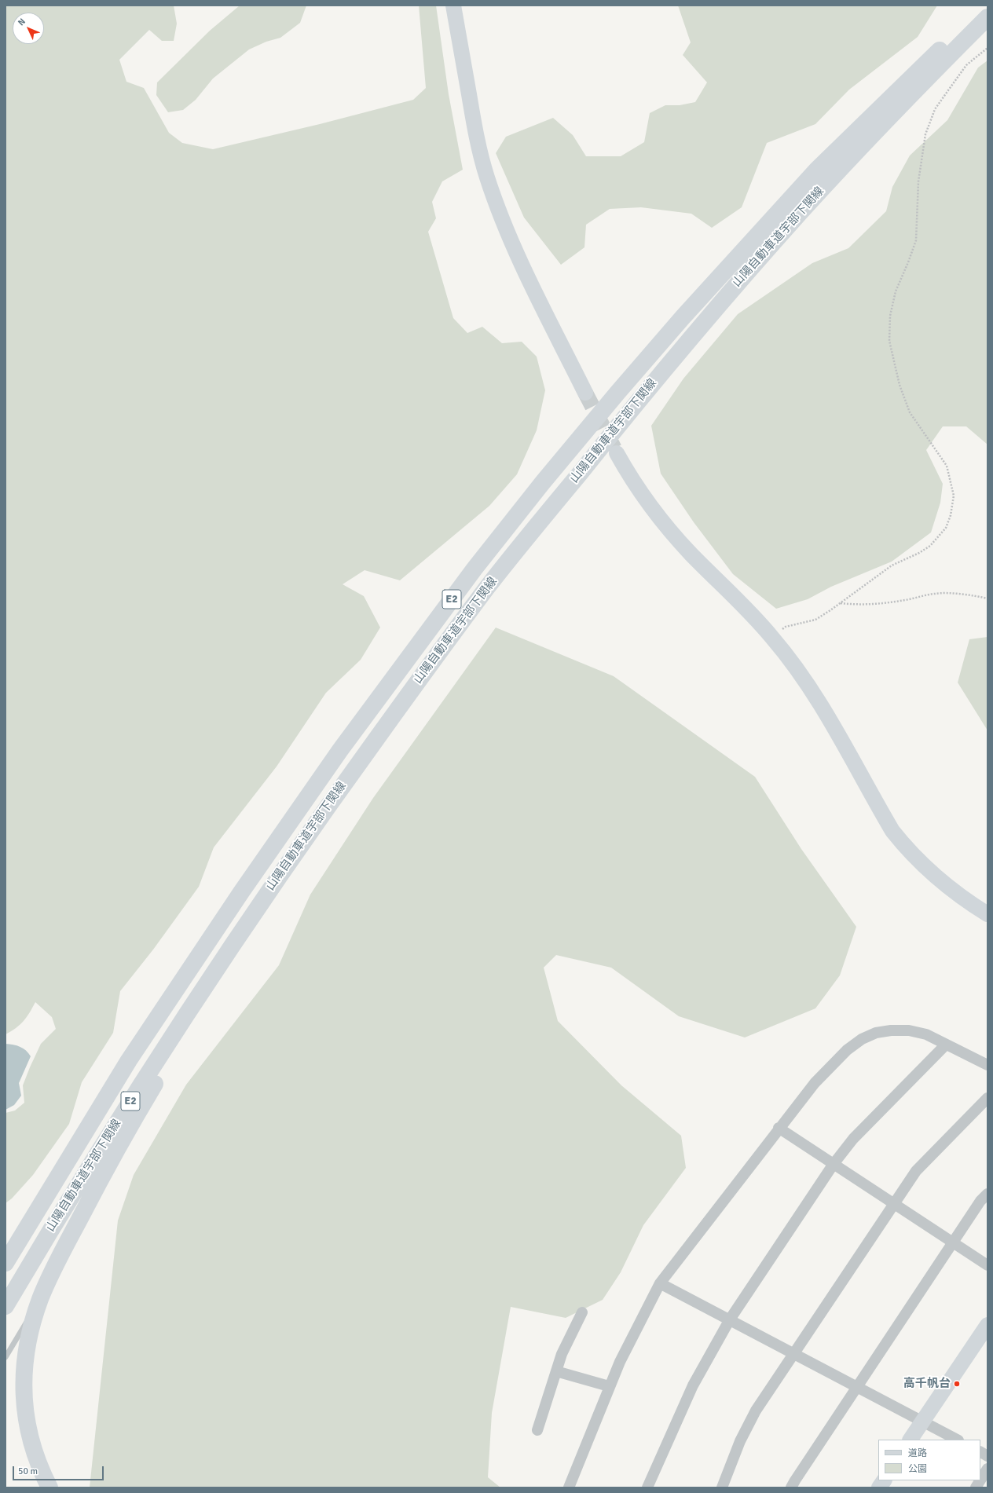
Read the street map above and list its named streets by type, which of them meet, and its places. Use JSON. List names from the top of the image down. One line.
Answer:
{"streets":{"highway":["山陽自動車道宇部下関線","E2"]},"places":["高千帆台"],"legend":["道路","公園"],"scale_bar":"50 m","north":"top left"}
